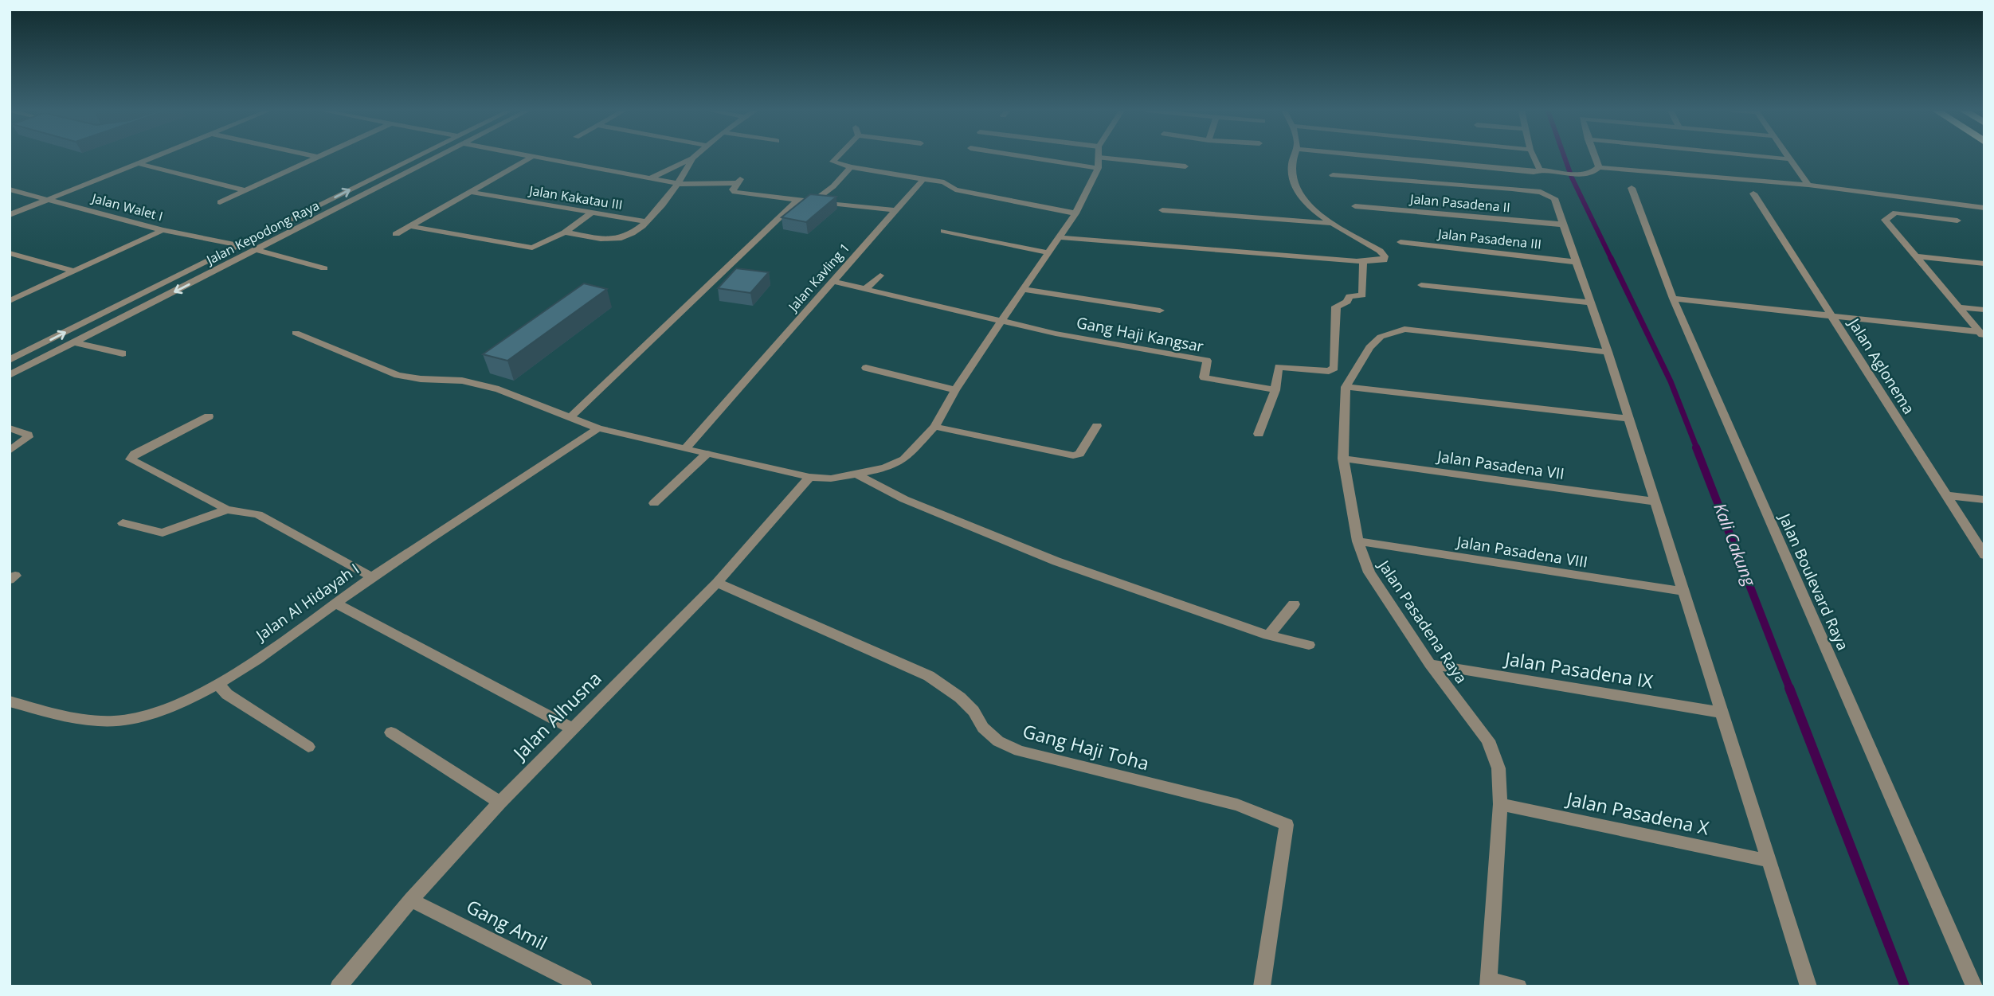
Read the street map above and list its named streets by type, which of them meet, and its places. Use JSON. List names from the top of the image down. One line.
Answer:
{"streets":{"street":["Jalan Kakatau III","Jalan Pasadena II","Jalan Walet I","Jalan Kepodong Raya","Jalan Pasadena III","Jalan Kavling 1","Gang Haji Kangsar","Jalan Aglonema","Jalan Pasadena VII","Jalan Pasadena VIII","Jalan Boulevard Raya","Jalan Al Hidayah I","Jalan Pasadena Raya","Jalan Pasadena IX","Jalan Alhusna","Gang Haji Toha","Jalan Pasadena X","Gang Amil"]},"crossings":[["Jalan Walet I","Jalan Kepodong Raya"],["Jalan Pasadena VII","Jalan Pasadena Raya"],["Jalan Pasadena VIII","Jalan Pasadena Raya"],["Jalan Pasadena Raya","Jalan Pasadena IX"],["Jalan Pasadena Raya","Jalan Pasadena X"],["Jalan Alhusna","Gang Haji Toha"],["Jalan Alhusna","Gang Amil"]],"water":["Kali Cakung"]}
